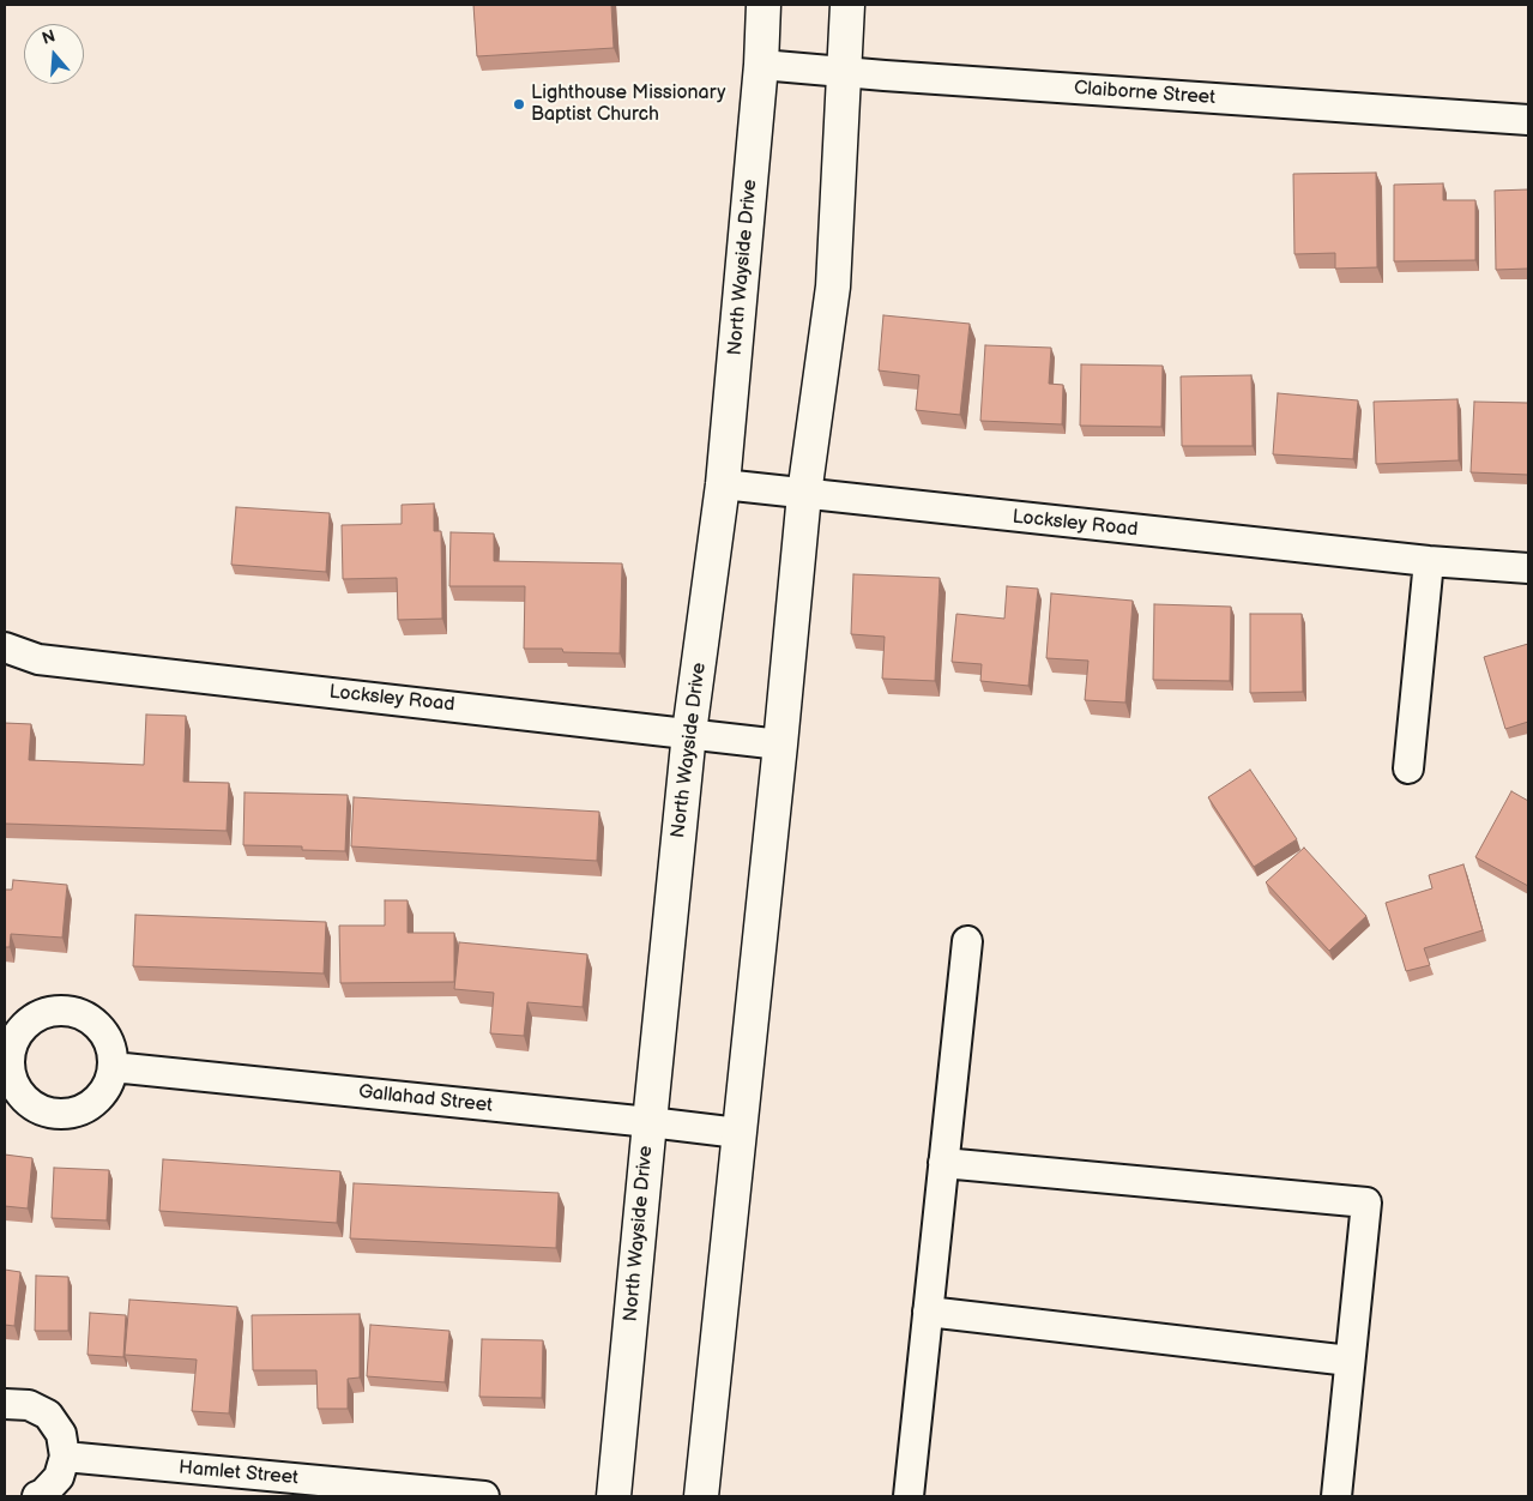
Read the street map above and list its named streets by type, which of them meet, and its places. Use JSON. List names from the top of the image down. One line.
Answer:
{"streets":{"main road":["North Wayside Drive"],"street":["Claiborne Street","Locksley Road","Gallahad Street","Hamlet Street"]},"crossings":[["Claiborne Street","North Wayside Drive"],["North Wayside Drive","Locksley Road"],["North Wayside Drive","Gallahad Street"]],"places":["Lighthouse Missionary Baptist Church"],"north":"top"}
